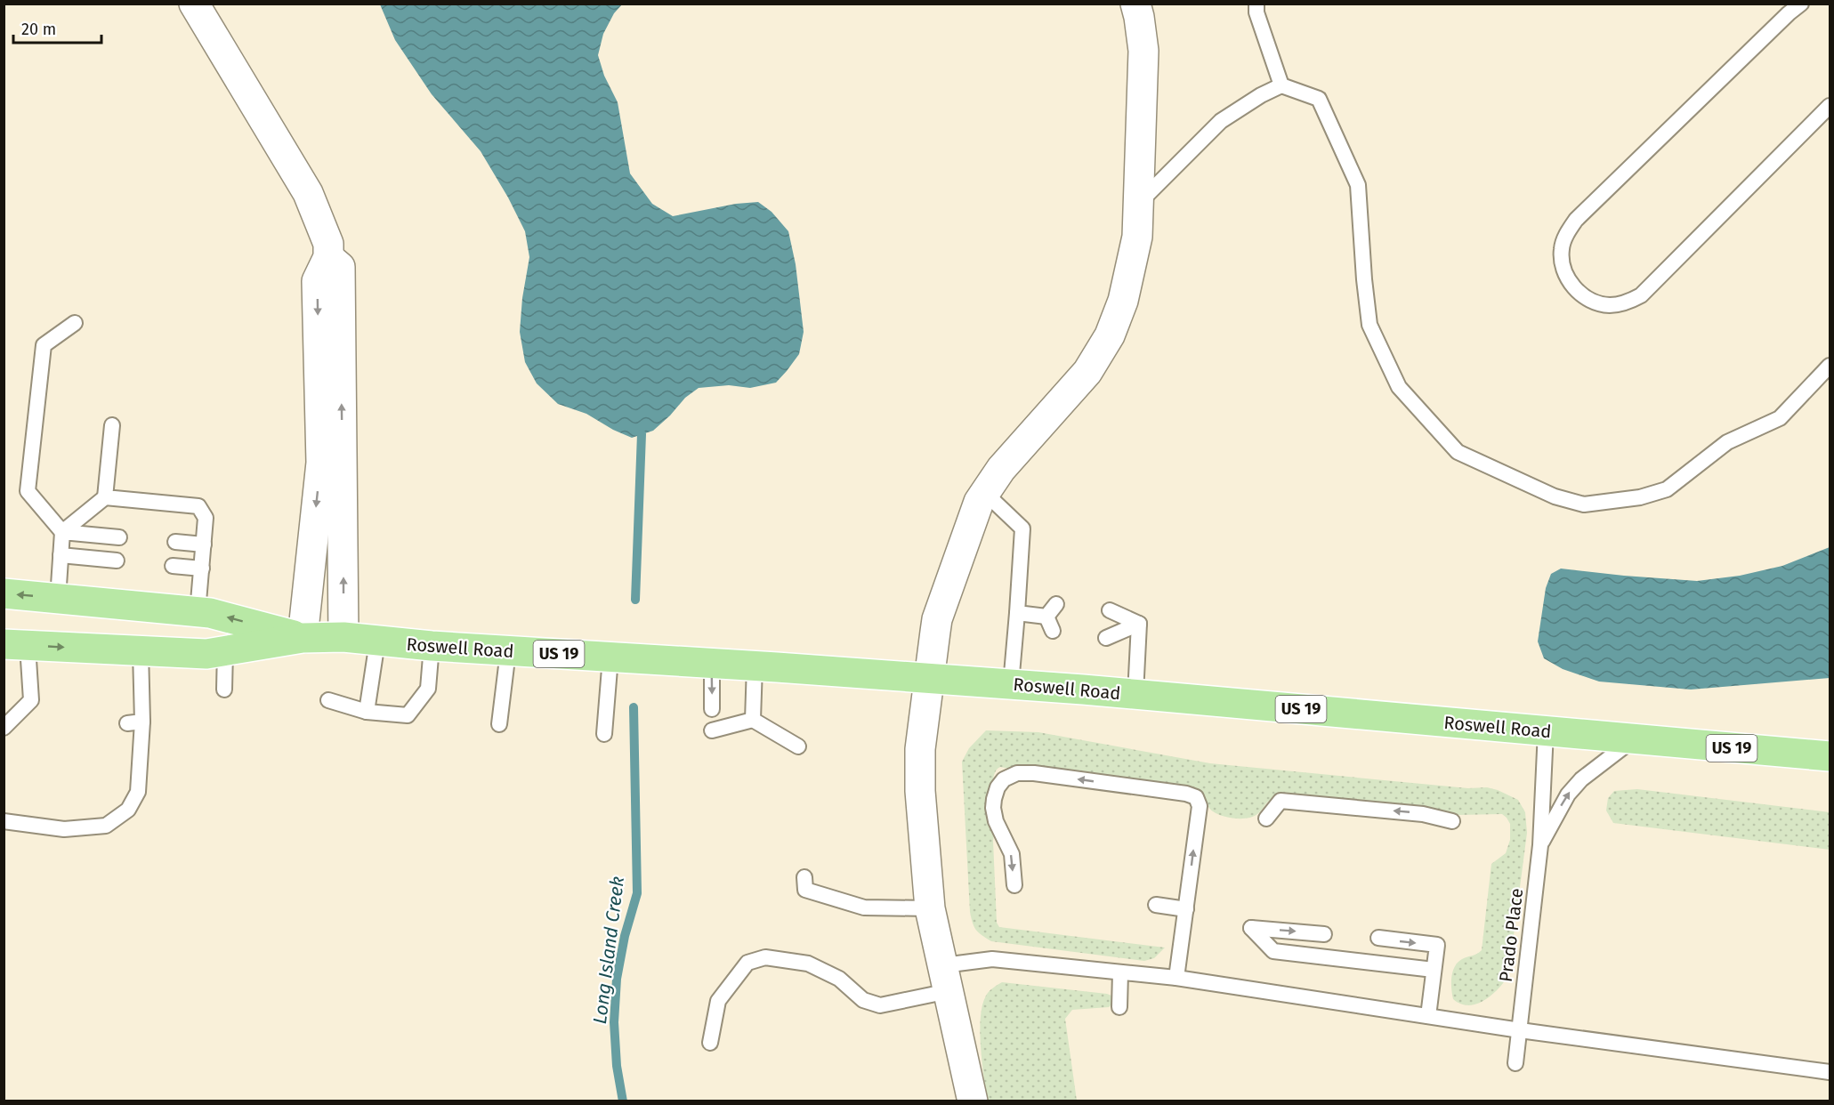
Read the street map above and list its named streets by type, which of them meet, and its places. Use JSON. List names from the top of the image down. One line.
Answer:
{"streets":{"main road":["Roswell Road","US 19"],"lane":["Prado Place"]},"crossings":[["Roswell Road","Prado Place"]],"water":["Long Island Creek"],"scale_bar":"20 m"}
